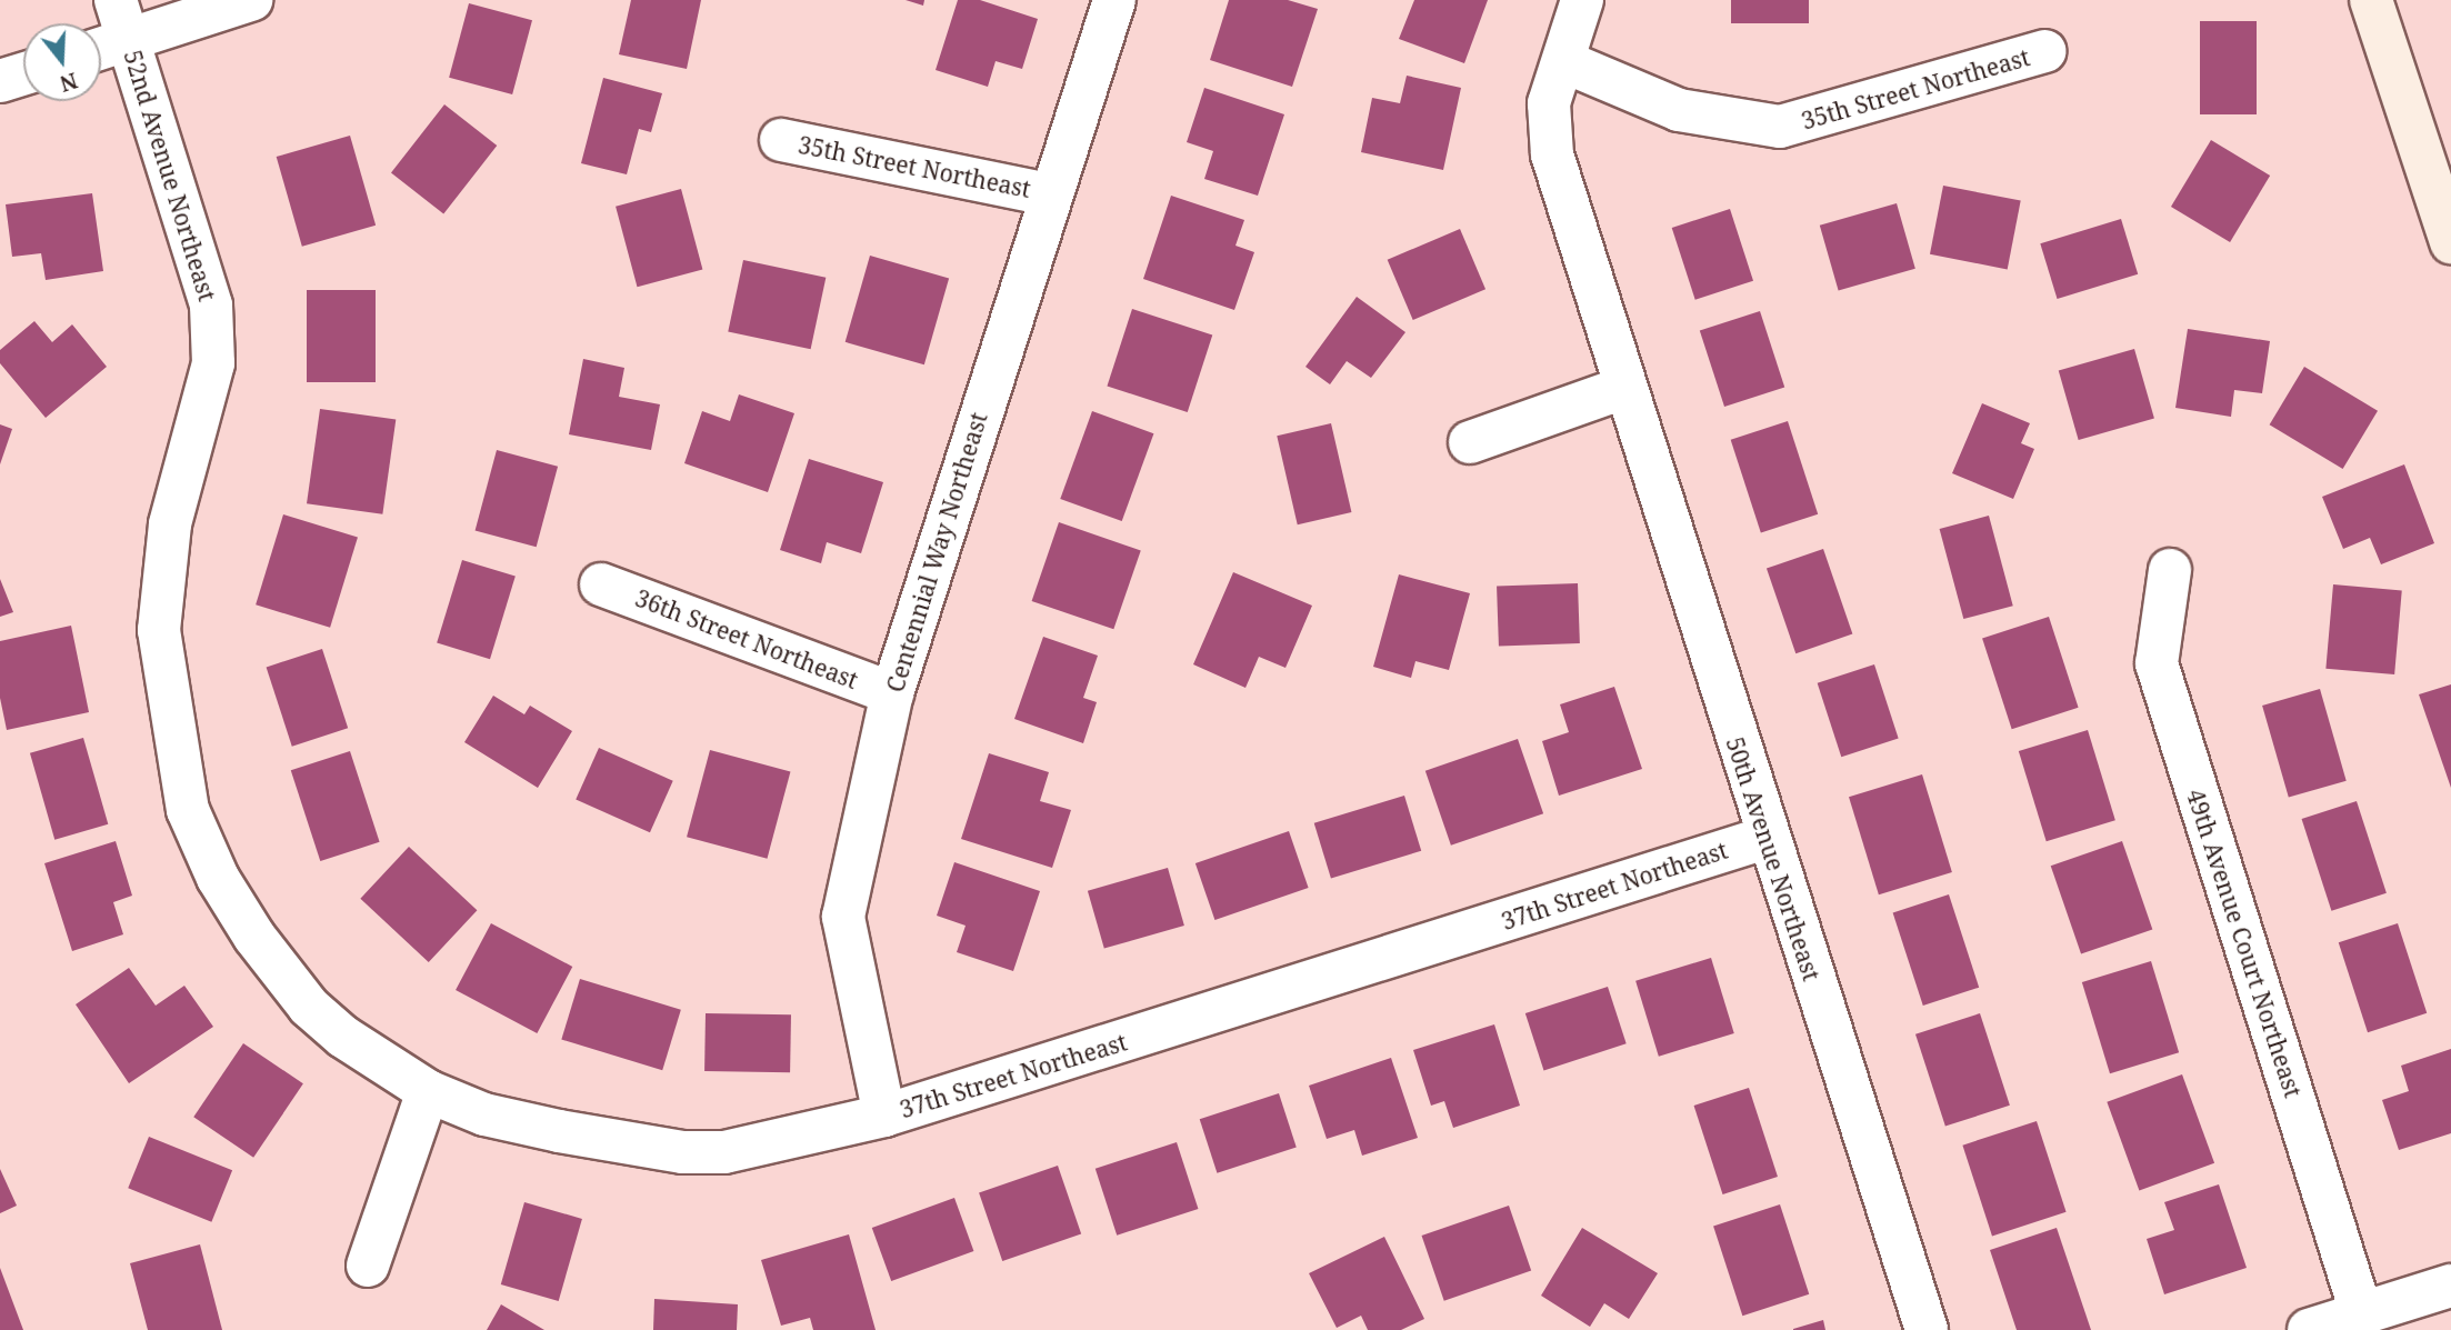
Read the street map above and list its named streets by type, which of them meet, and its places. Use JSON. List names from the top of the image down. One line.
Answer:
{"streets":{"street":["35th Street Northeast","52nd Avenue Northeast","Centennial Way Northeast","36th Street Northeast","50th Avenue Northeast","37th Street Northeast","49th Avenue Court Northeast"]},"crossings":[["35th Street Northeast","Centennial Way Northeast"],["35th Street Northeast","50th Avenue Northeast"],["52nd Avenue Northeast","37th Street Northeast"],["Centennial Way Northeast","36th Street Northeast"],["Centennial Way Northeast","37th Street Northeast"],["50th Avenue Northeast","37th Street Northeast"]],"north":"bottom"}
